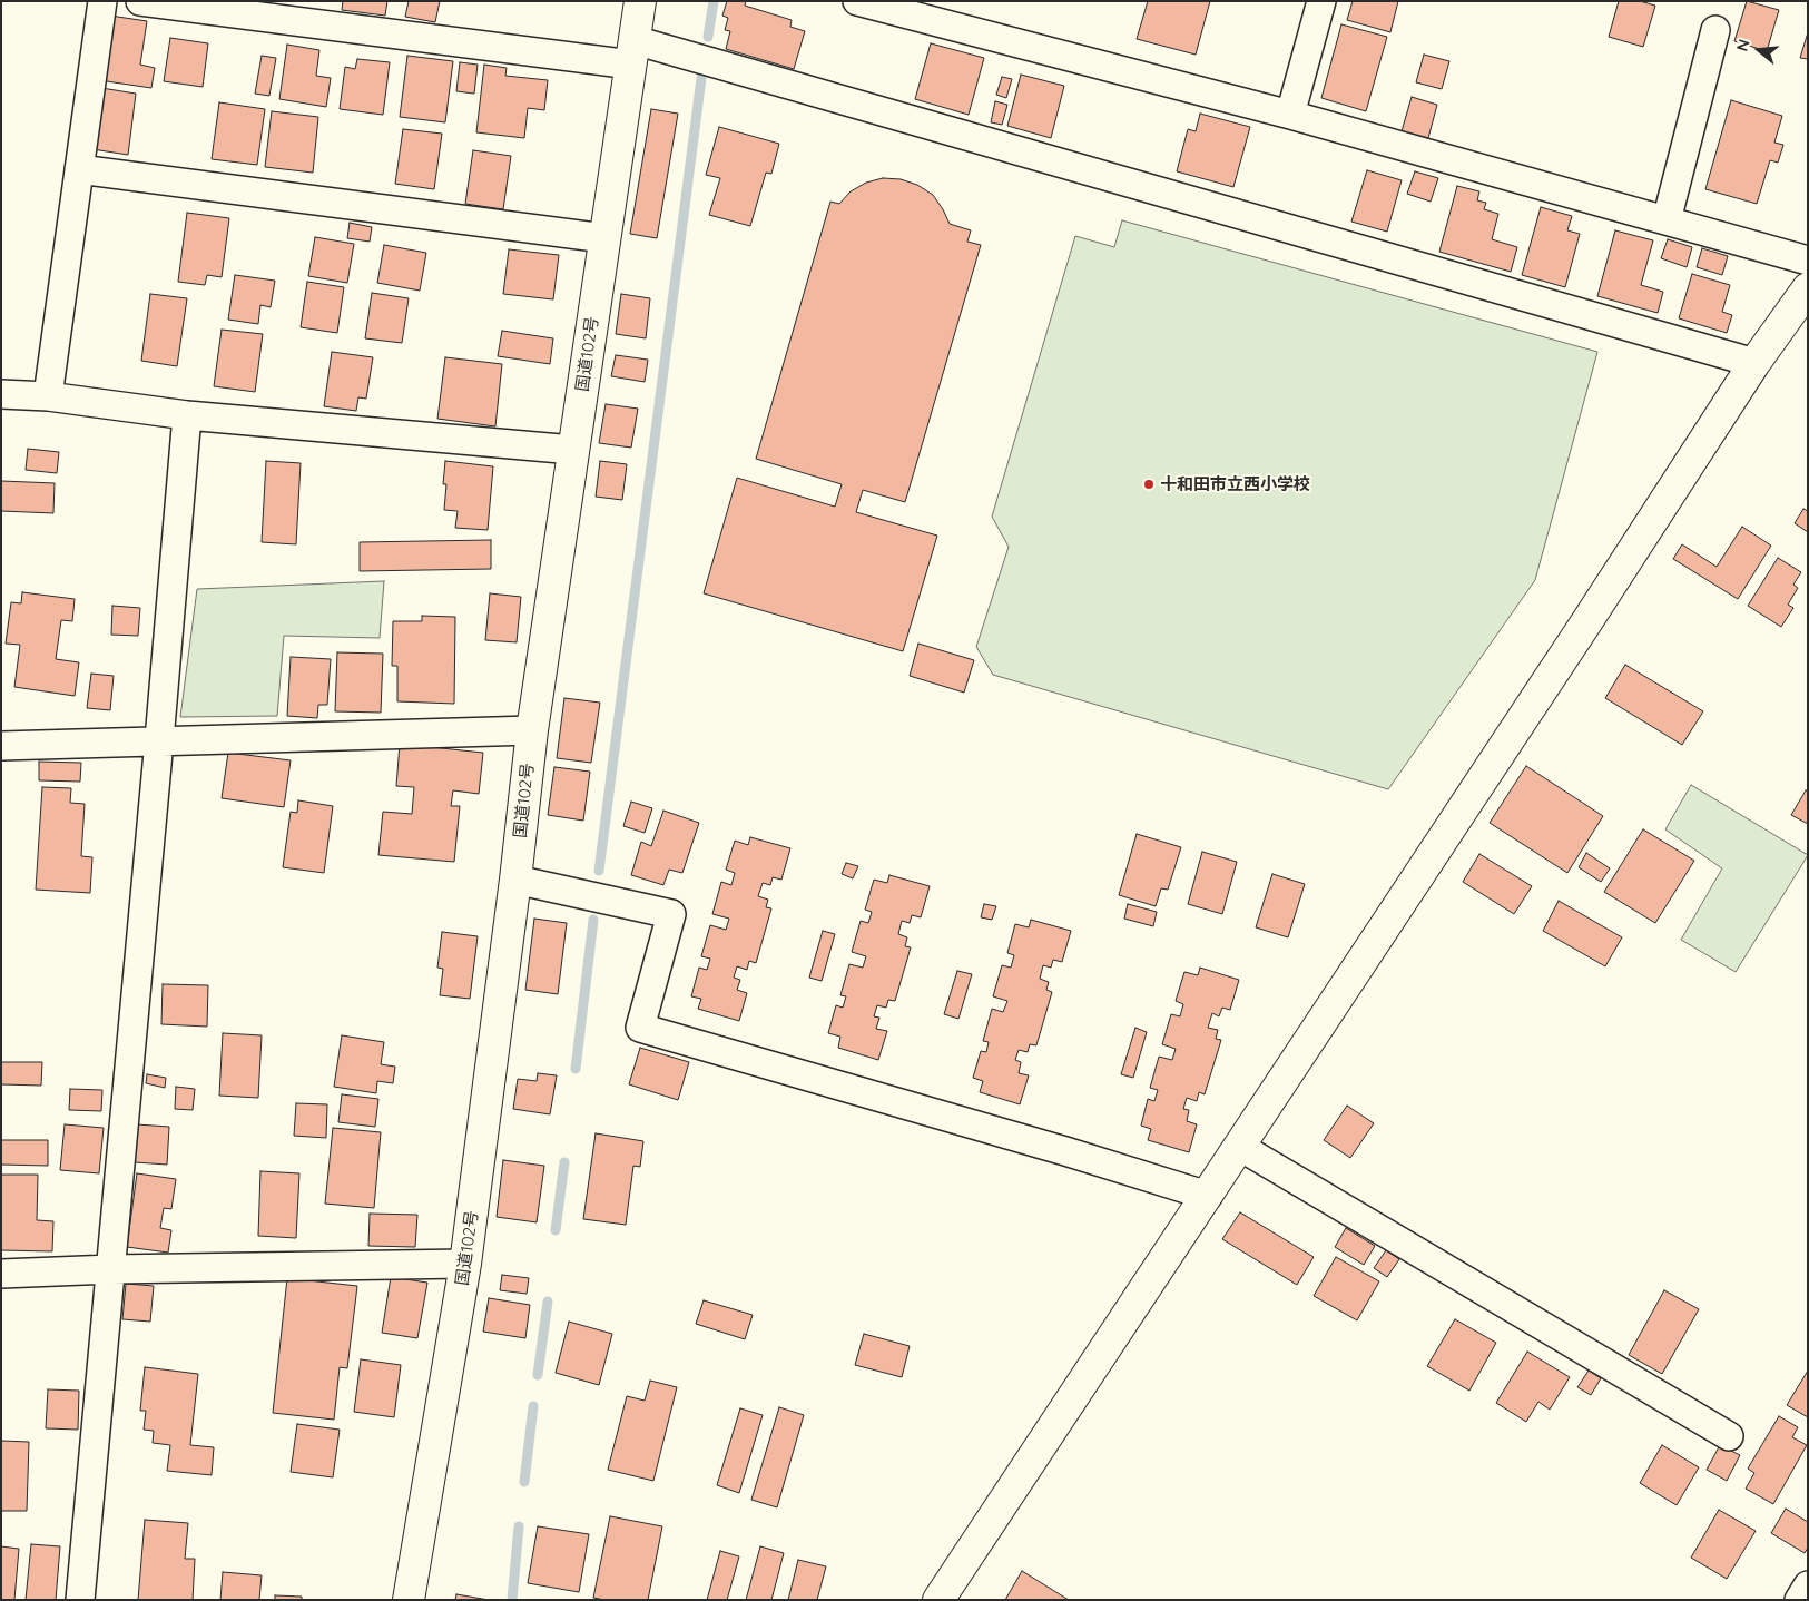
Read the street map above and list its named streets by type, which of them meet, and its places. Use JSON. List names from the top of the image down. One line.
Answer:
{"streets":{"main road":["国道102号"]},"places":["十和田市立西小学校"],"north":"left"}
